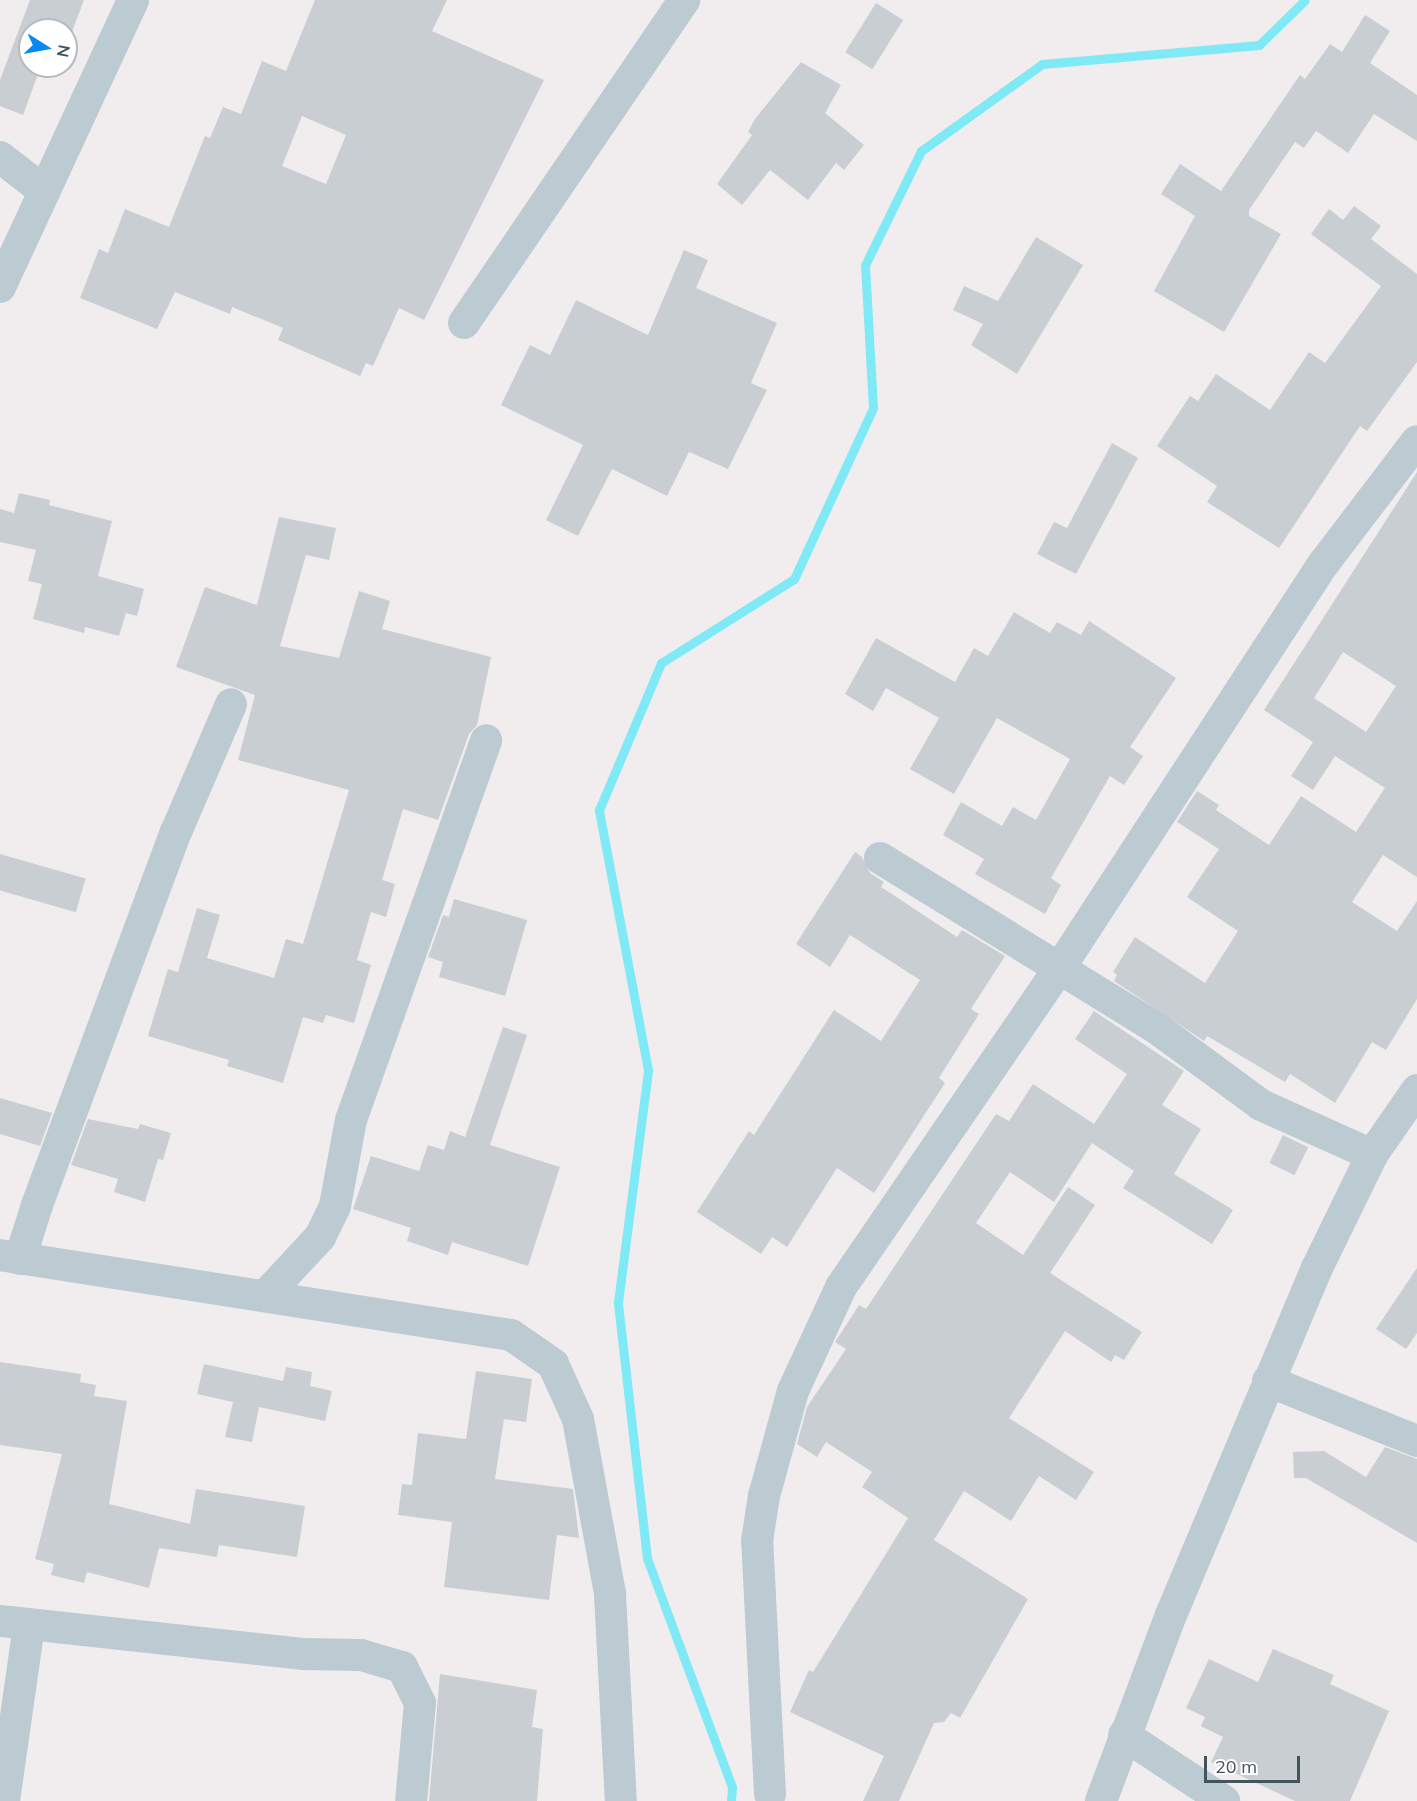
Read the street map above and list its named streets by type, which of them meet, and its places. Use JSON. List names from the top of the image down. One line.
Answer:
{"scale_bar":"20 m","north":"right"}
